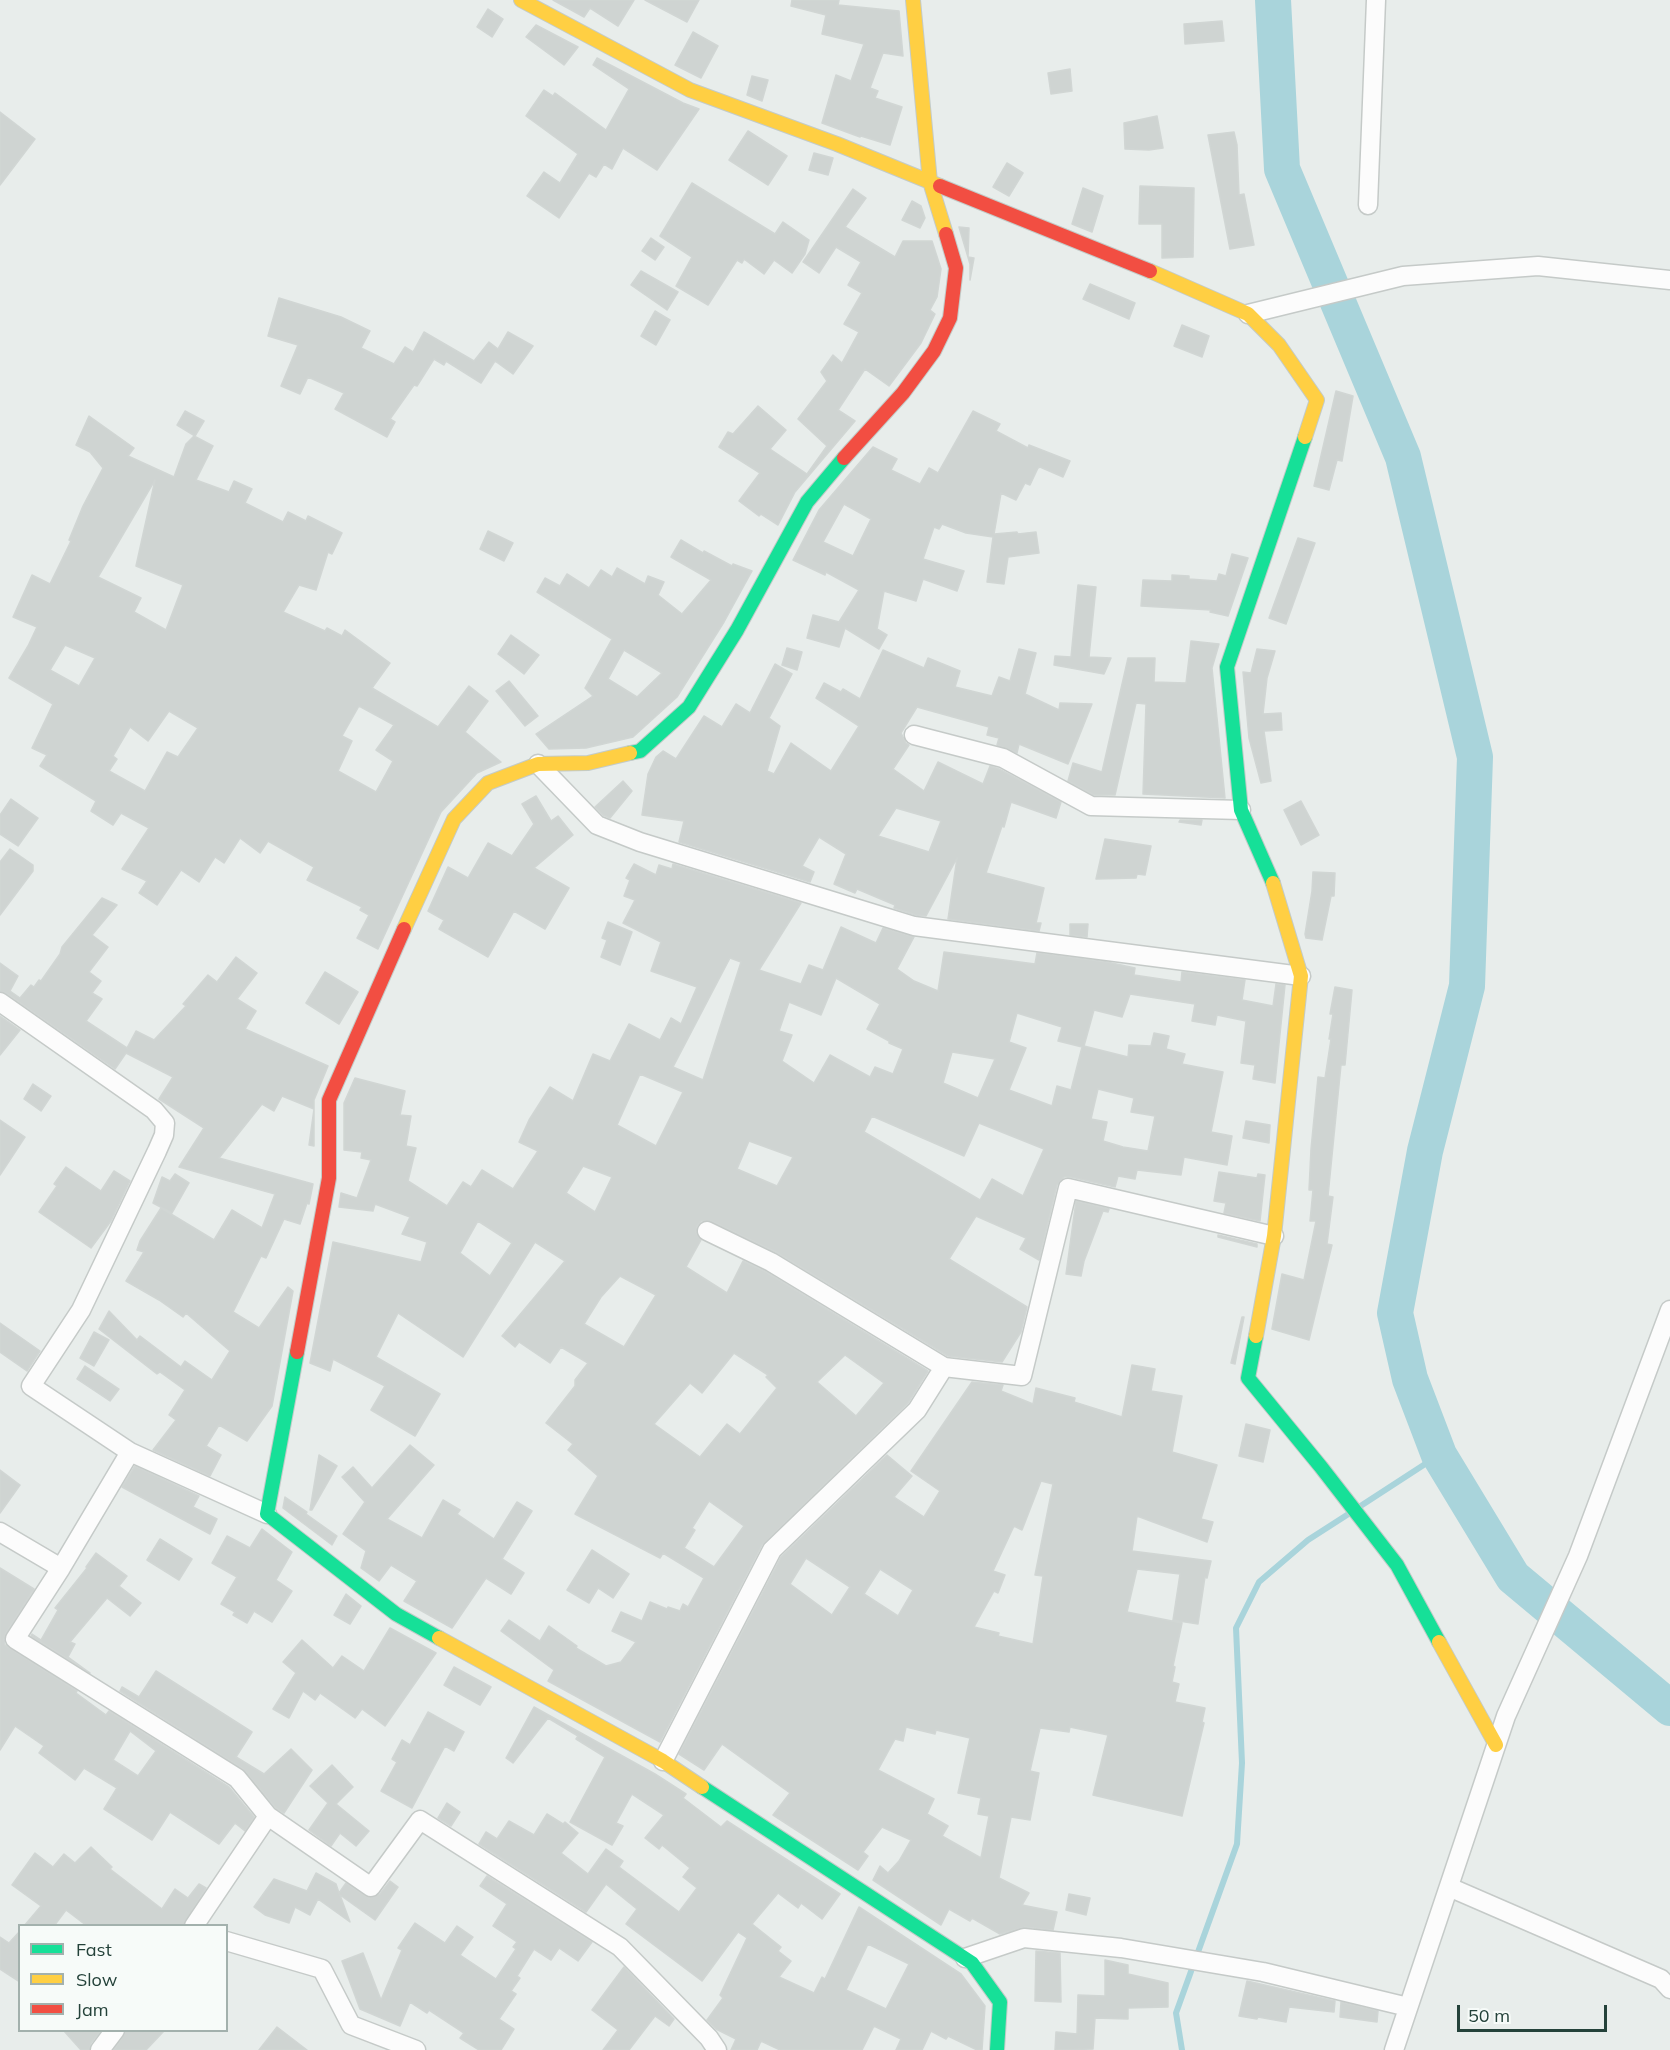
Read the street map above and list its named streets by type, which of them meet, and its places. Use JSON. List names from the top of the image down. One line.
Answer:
{"legend":["Fast","Slow","Jam"],"scale_bar":"50 m"}
